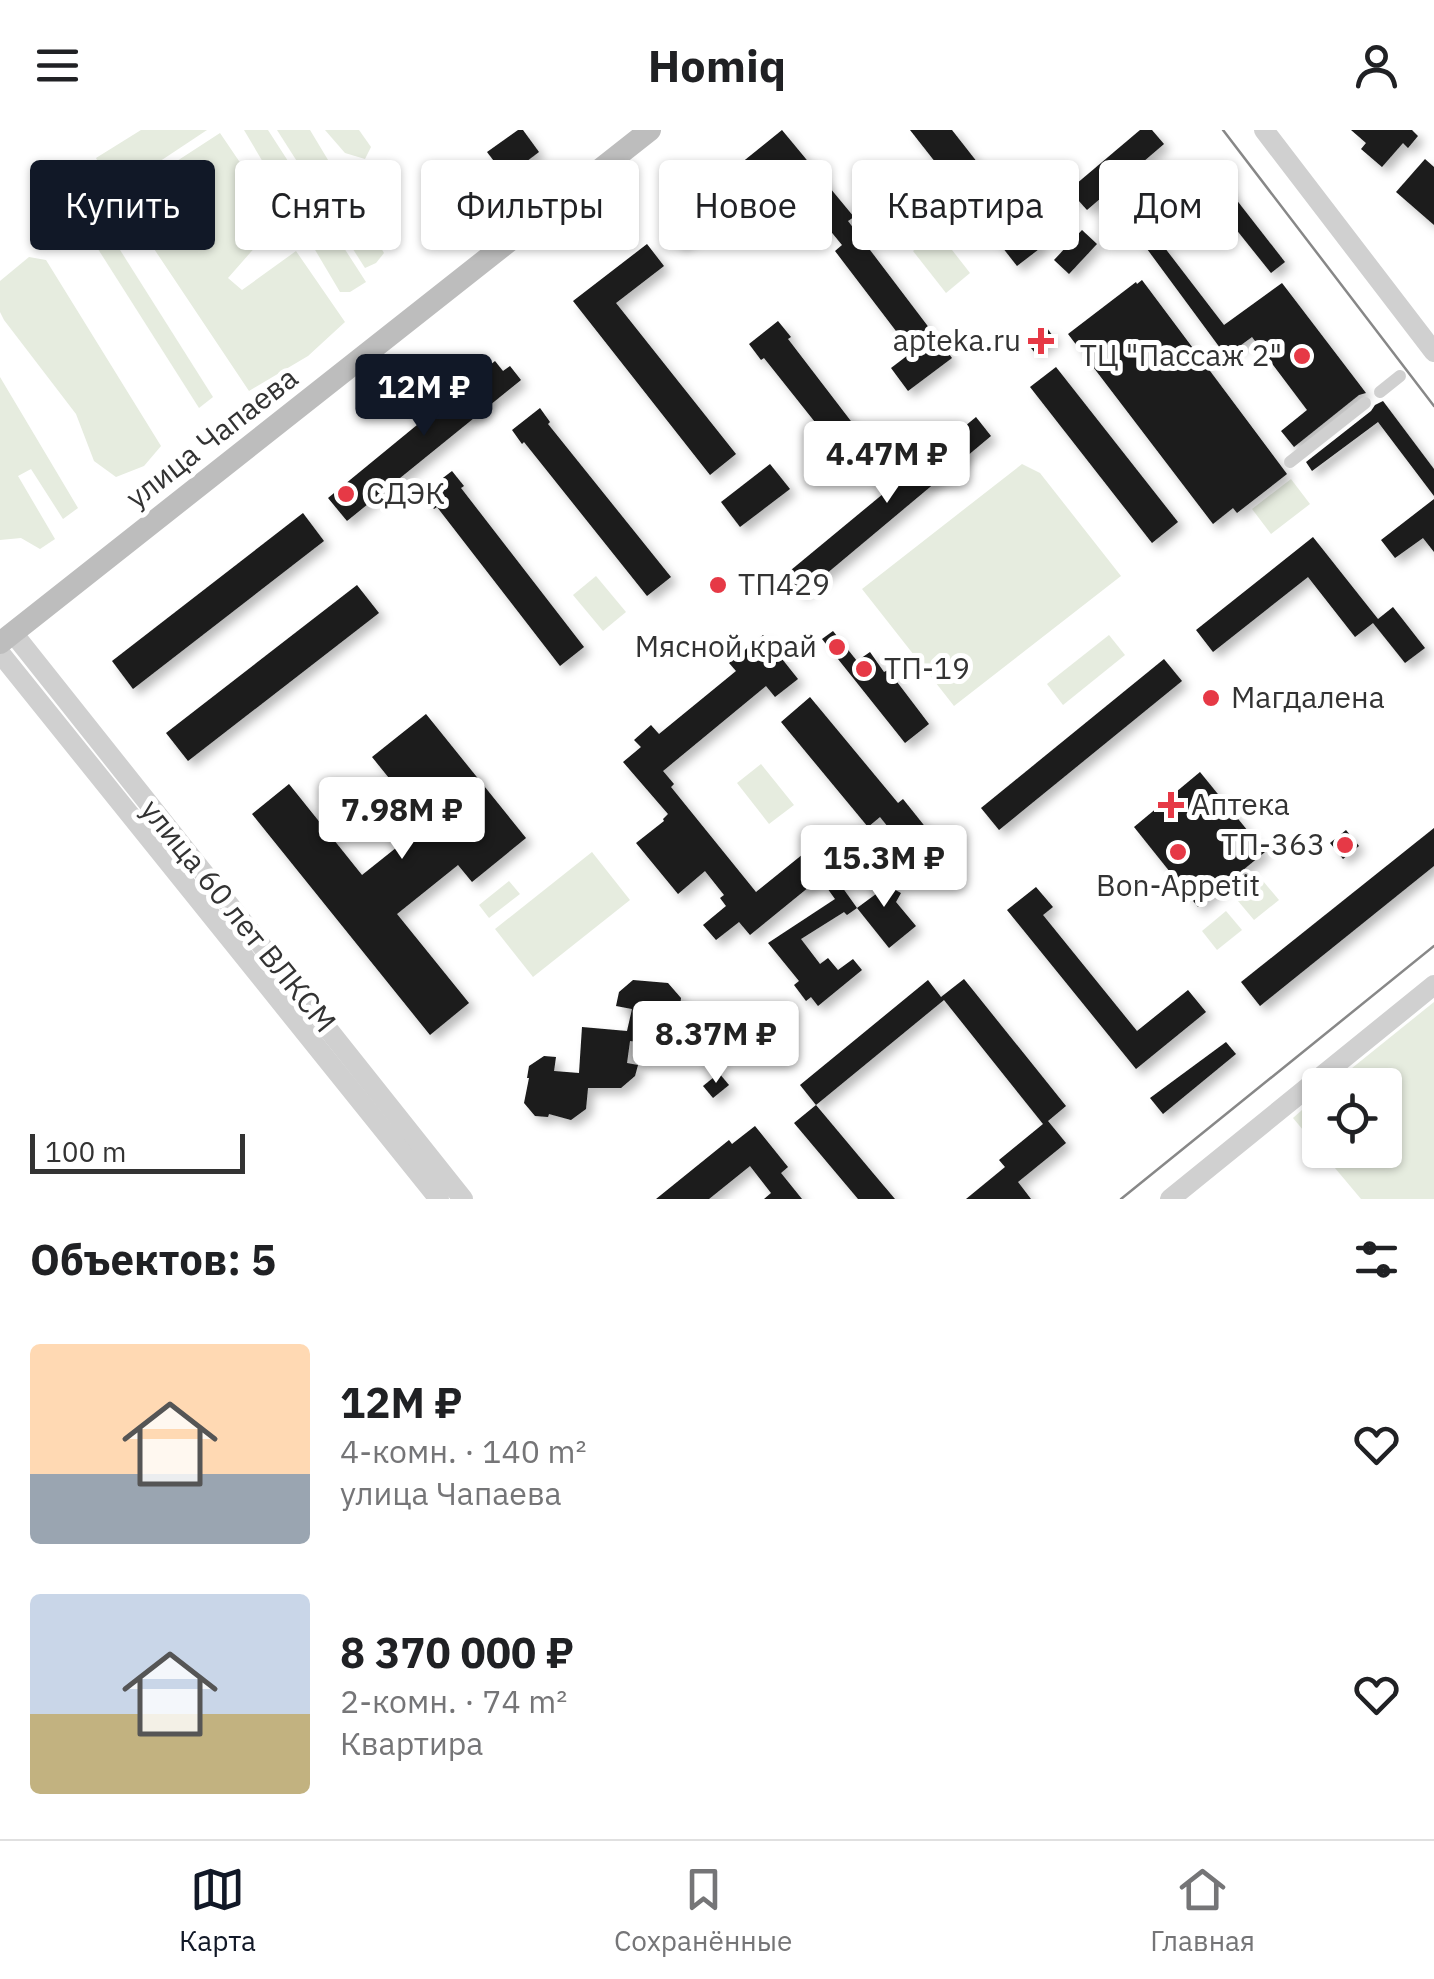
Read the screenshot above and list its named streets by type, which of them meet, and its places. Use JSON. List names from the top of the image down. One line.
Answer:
{"streets":{"main road":["улица Чапаева"],"street":["улица 60 лет ВЛКСМ"]},"crossings":[["улица Чапаева","улица 60 лет ВЛКСМ"]],"places":{"health":["apteka.ru","Аптека"],"other":["ТЦ \"Пассаж 2\"","СДЭК","ТП429","Мясной край","ТП-19","Магдалена","ТП-363","Bon-Appetit"]},"scale_bar":"100 m","page":{"header":"Homiq","chip":["Купить","Снять","Фильтры","Новое","Квартира","Дом"],"price":["12M ₽","4.47M ₽","7.98M ₽","15.3M ₽","8.37M ₽"],"scale":"100 m","heading":"Объектов: 5","list":[{"name":"12M ₽","note":"4-комн. · 140 m² · улица Чапаева"},{"name":"8 370 000 ₽","note":"2-комн. · 74 m² · Квартира"}],"tabs":["Карта","Сохранённые","Главная"]}}
